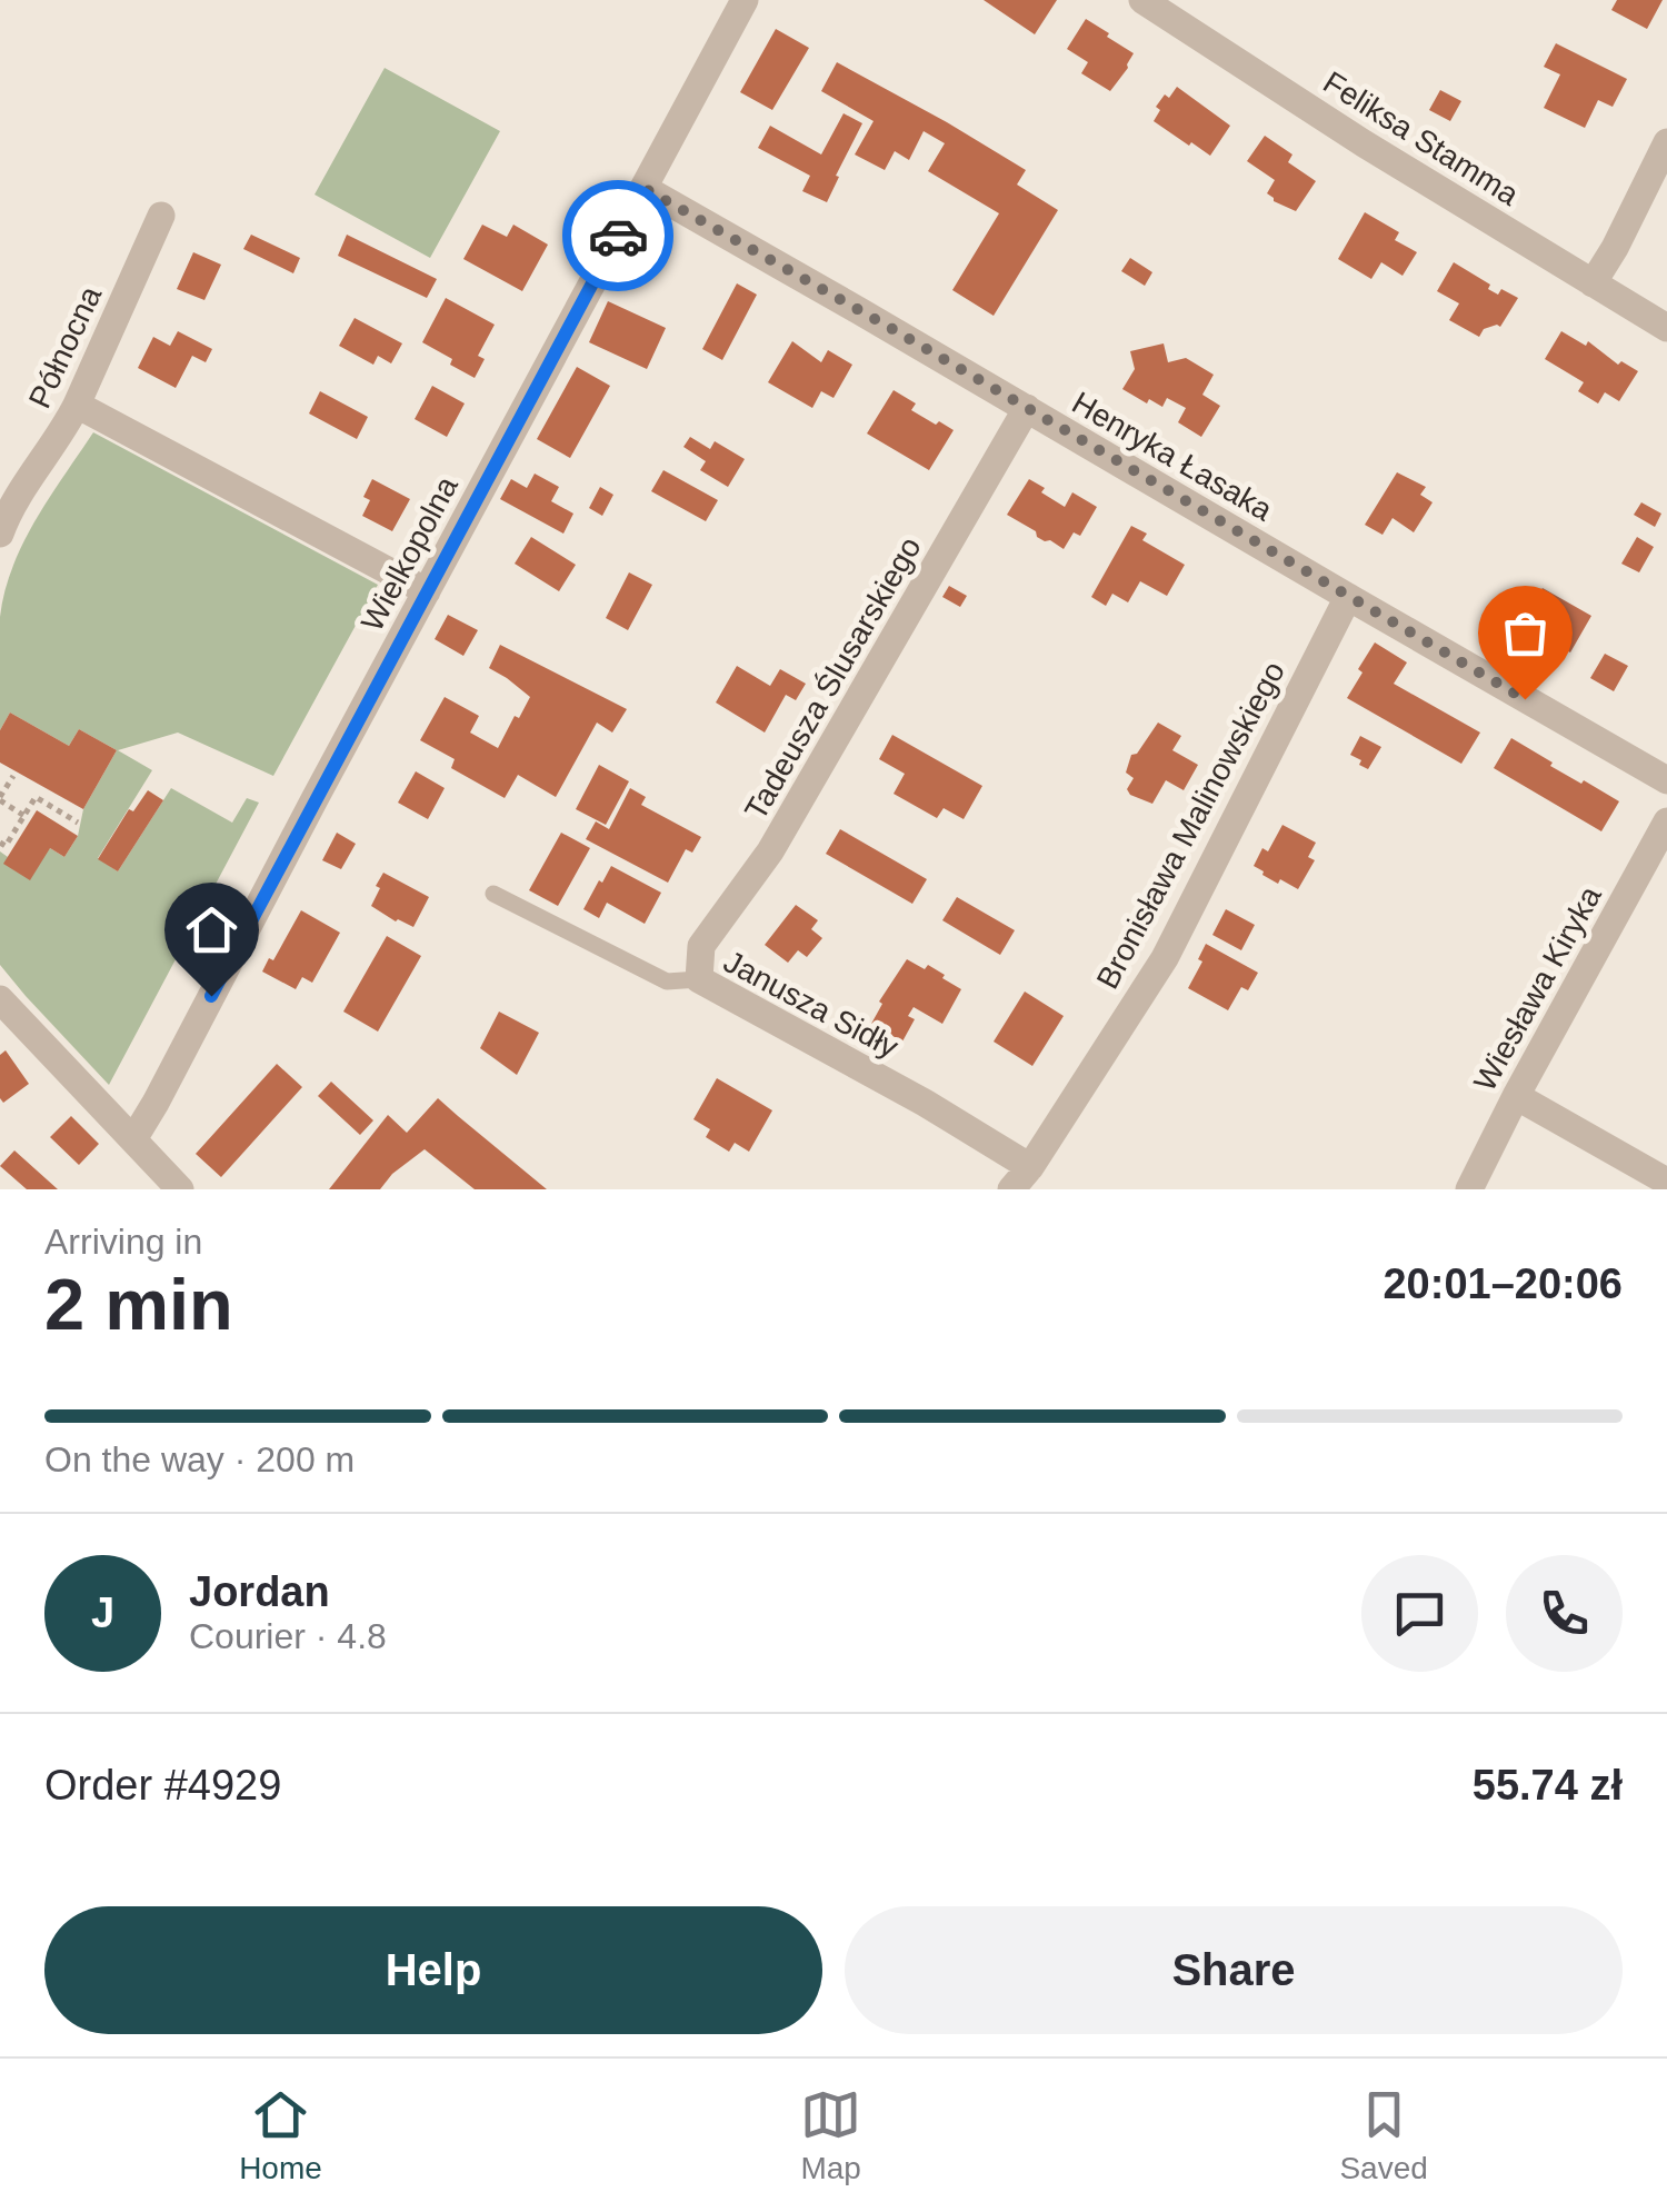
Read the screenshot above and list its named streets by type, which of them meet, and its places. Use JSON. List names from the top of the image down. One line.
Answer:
{"streets":{"street":["Feliksa Stamma","Północna","Henryka Łasaka","Wielkopolna","Tadeusza Ślusarskiego","Bronisława Malinowskiego","Wiesława Kiryka","Janusza Sidły"]},"crossings":[["Henryka Łasaka","Wielkopolna"],["Henryka Łasaka","Tadeusza Ślusarskiego"],["Henryka Łasaka","Bronisława Malinowskiego"],["Tadeusza Ślusarskiego","Janusza Sidły"],["Bronisława Malinowskiego","Janusza Sidły"]],"page":{"heading":["2 min","Arriving in","20:01–20:06"],"panel":["Jordan","Courier · 4.8","Order #4929","55.74 zł"],"bar":"On the way · 200 m","round":"J","buttons":["Help","Share"],"tabs":["Home","Map","Saved"]}}
